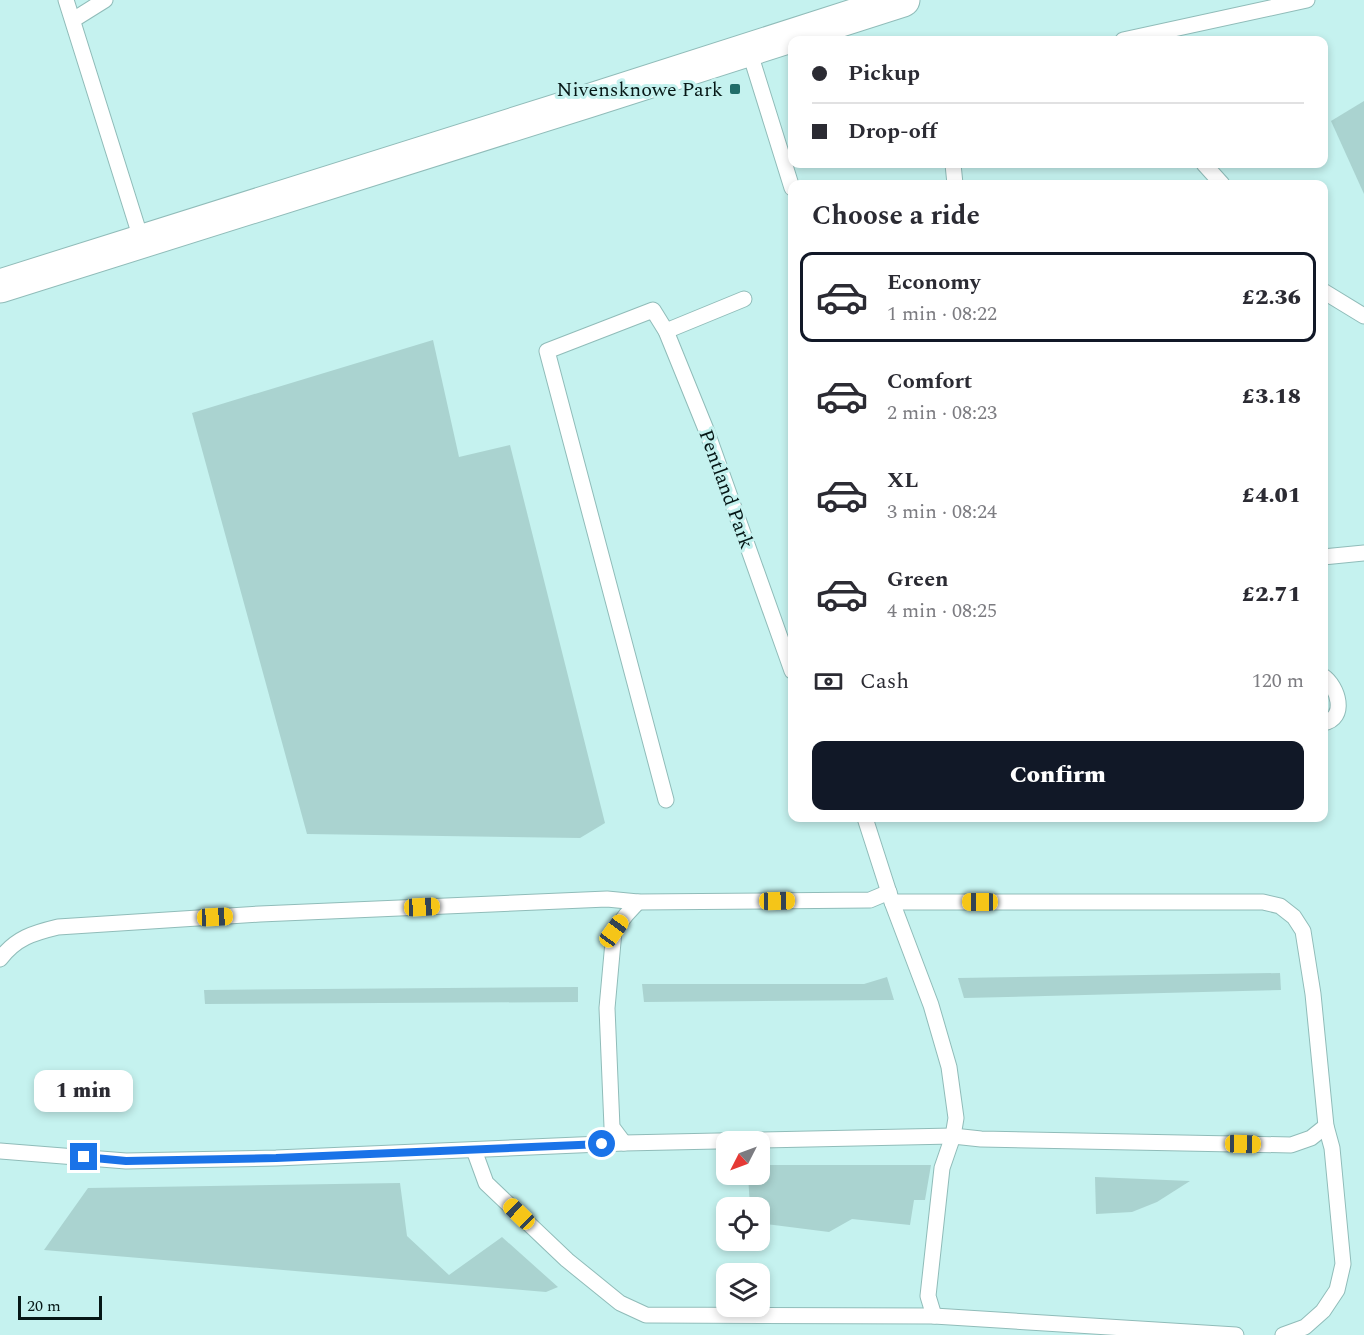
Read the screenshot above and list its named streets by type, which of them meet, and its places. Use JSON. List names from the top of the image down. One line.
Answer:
{"streets":{"lane":["Pentland Park"]},"places":{"transit":["Nivensknowe Park"]},"scale_bar":"20 m","north":"bottom left","page":{"banner":["Pickup","Drop-off"],"heading":"Choose a ride","list":[{"name":"Economy","note":"1 min · 08:22","value":"£2.36"},{"name":"Comfort","note":"2 min · 08:23","value":"£3.18"},{"name":"XL","note":"3 min · 08:24","value":"£4.01"},{"name":"Green","note":"4 min · 08:25","value":"£2.71"}],"pay":["Cash","120 m"],"buttons":"Confirm","bubble":"1 min","scale":"20 m"}}
